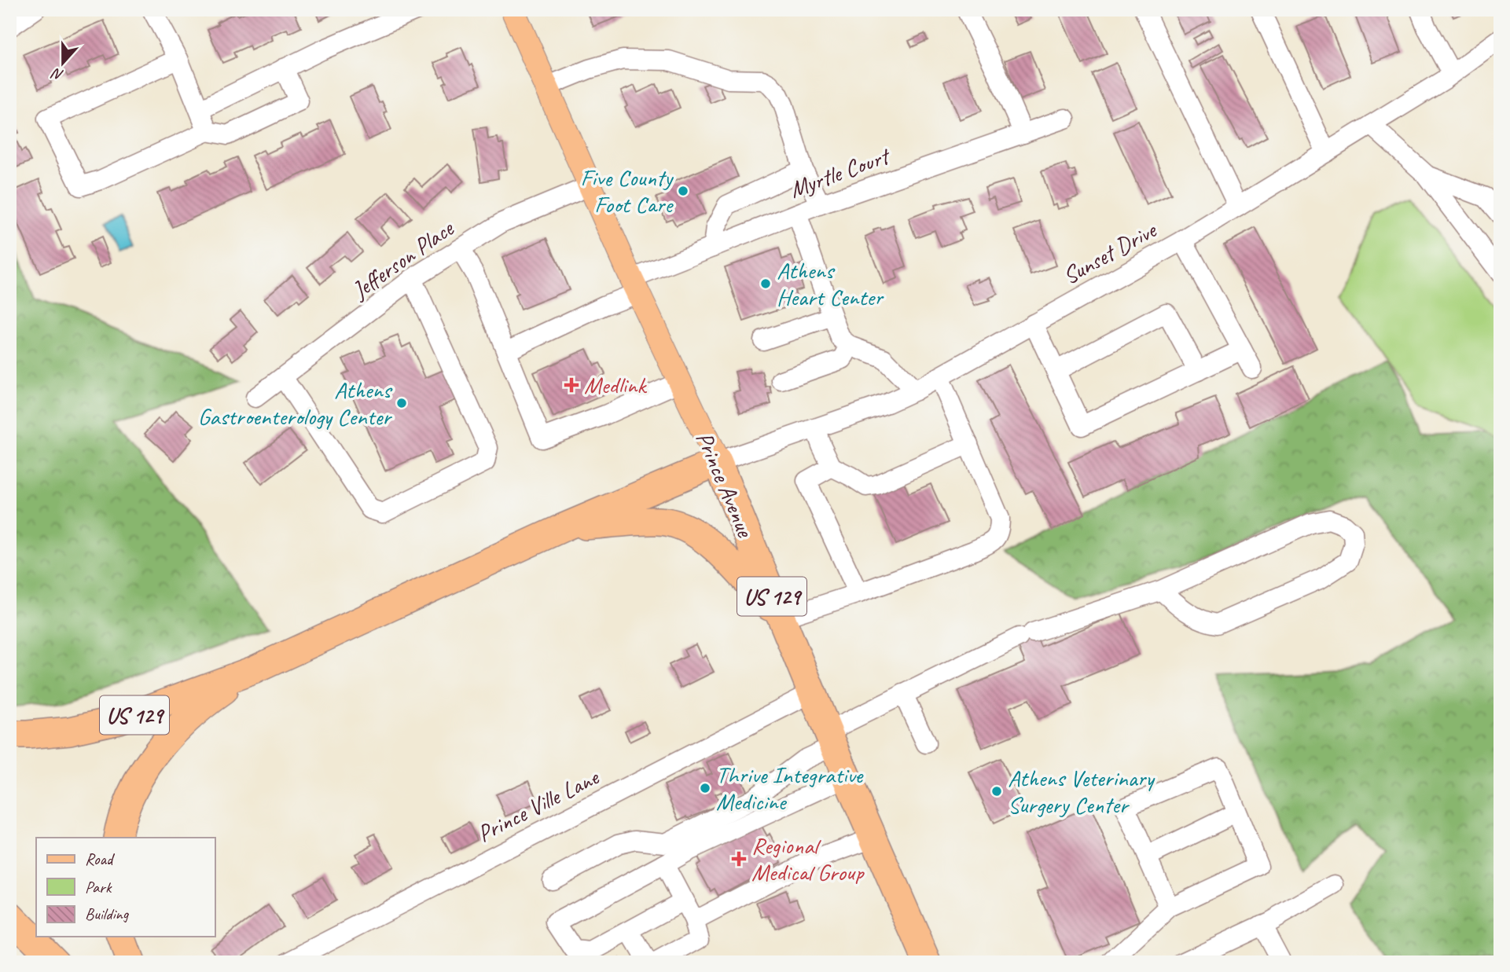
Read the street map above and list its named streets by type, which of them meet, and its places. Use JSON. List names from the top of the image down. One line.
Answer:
{"streets":{"highway":["Prince Avenue","US 129"],"street":["Myrtle Court","Sunset Drive","Jefferson Place","Prince Ville Lane"]},"crossings":[["Myrtle Court","Prince Avenue"],["Sunset Drive","Prince Avenue"],["Sunset Drive","US 129"],["Jefferson Place","Prince Avenue"],["Prince Avenue","US 129"],["Prince Avenue","Prince Ville Lane"]],"places":{"other":["Five County Foot Care","Athens Heart Center","Athens Gastroenterology Center","Thrive Integrative Medicine","Athens Veterinary Surgery Center"],"health":["Medlink","Regional Medical Group"]},"legend":["Road","Park","Building"],"north":"bottom"}
